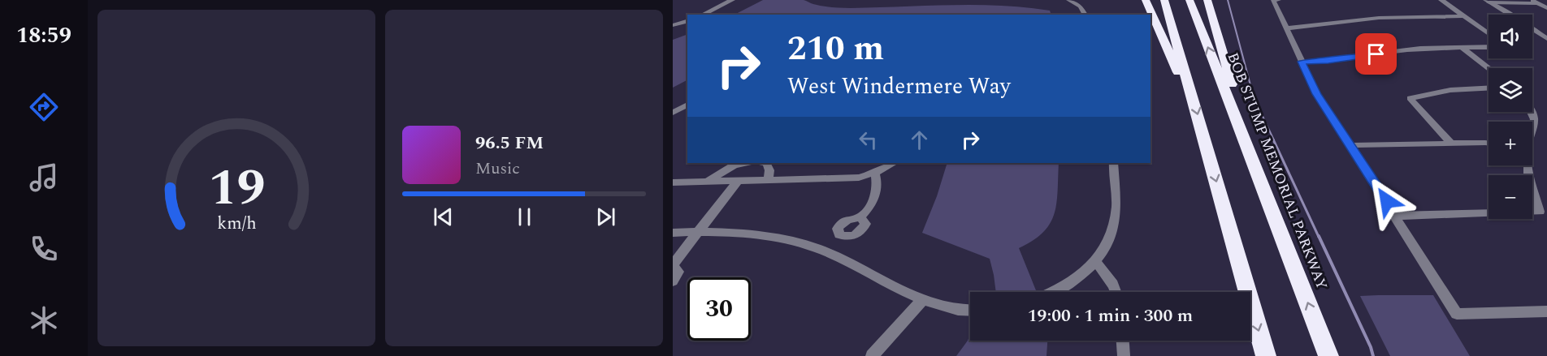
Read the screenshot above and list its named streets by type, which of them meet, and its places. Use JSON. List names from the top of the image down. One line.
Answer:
{"streets":{"highway":["BOB STUMP MEMORIAL PARKWAY"]},"page":{"tabs":"18:59","map_buttons":["+","−"],"turn":["210 m","West Windermere Way"],"song":["96.5 FM","Music"],"limit":"30","trip":"19:00 · 1 min · 300 m","gauge":["19","km/h"]}}
